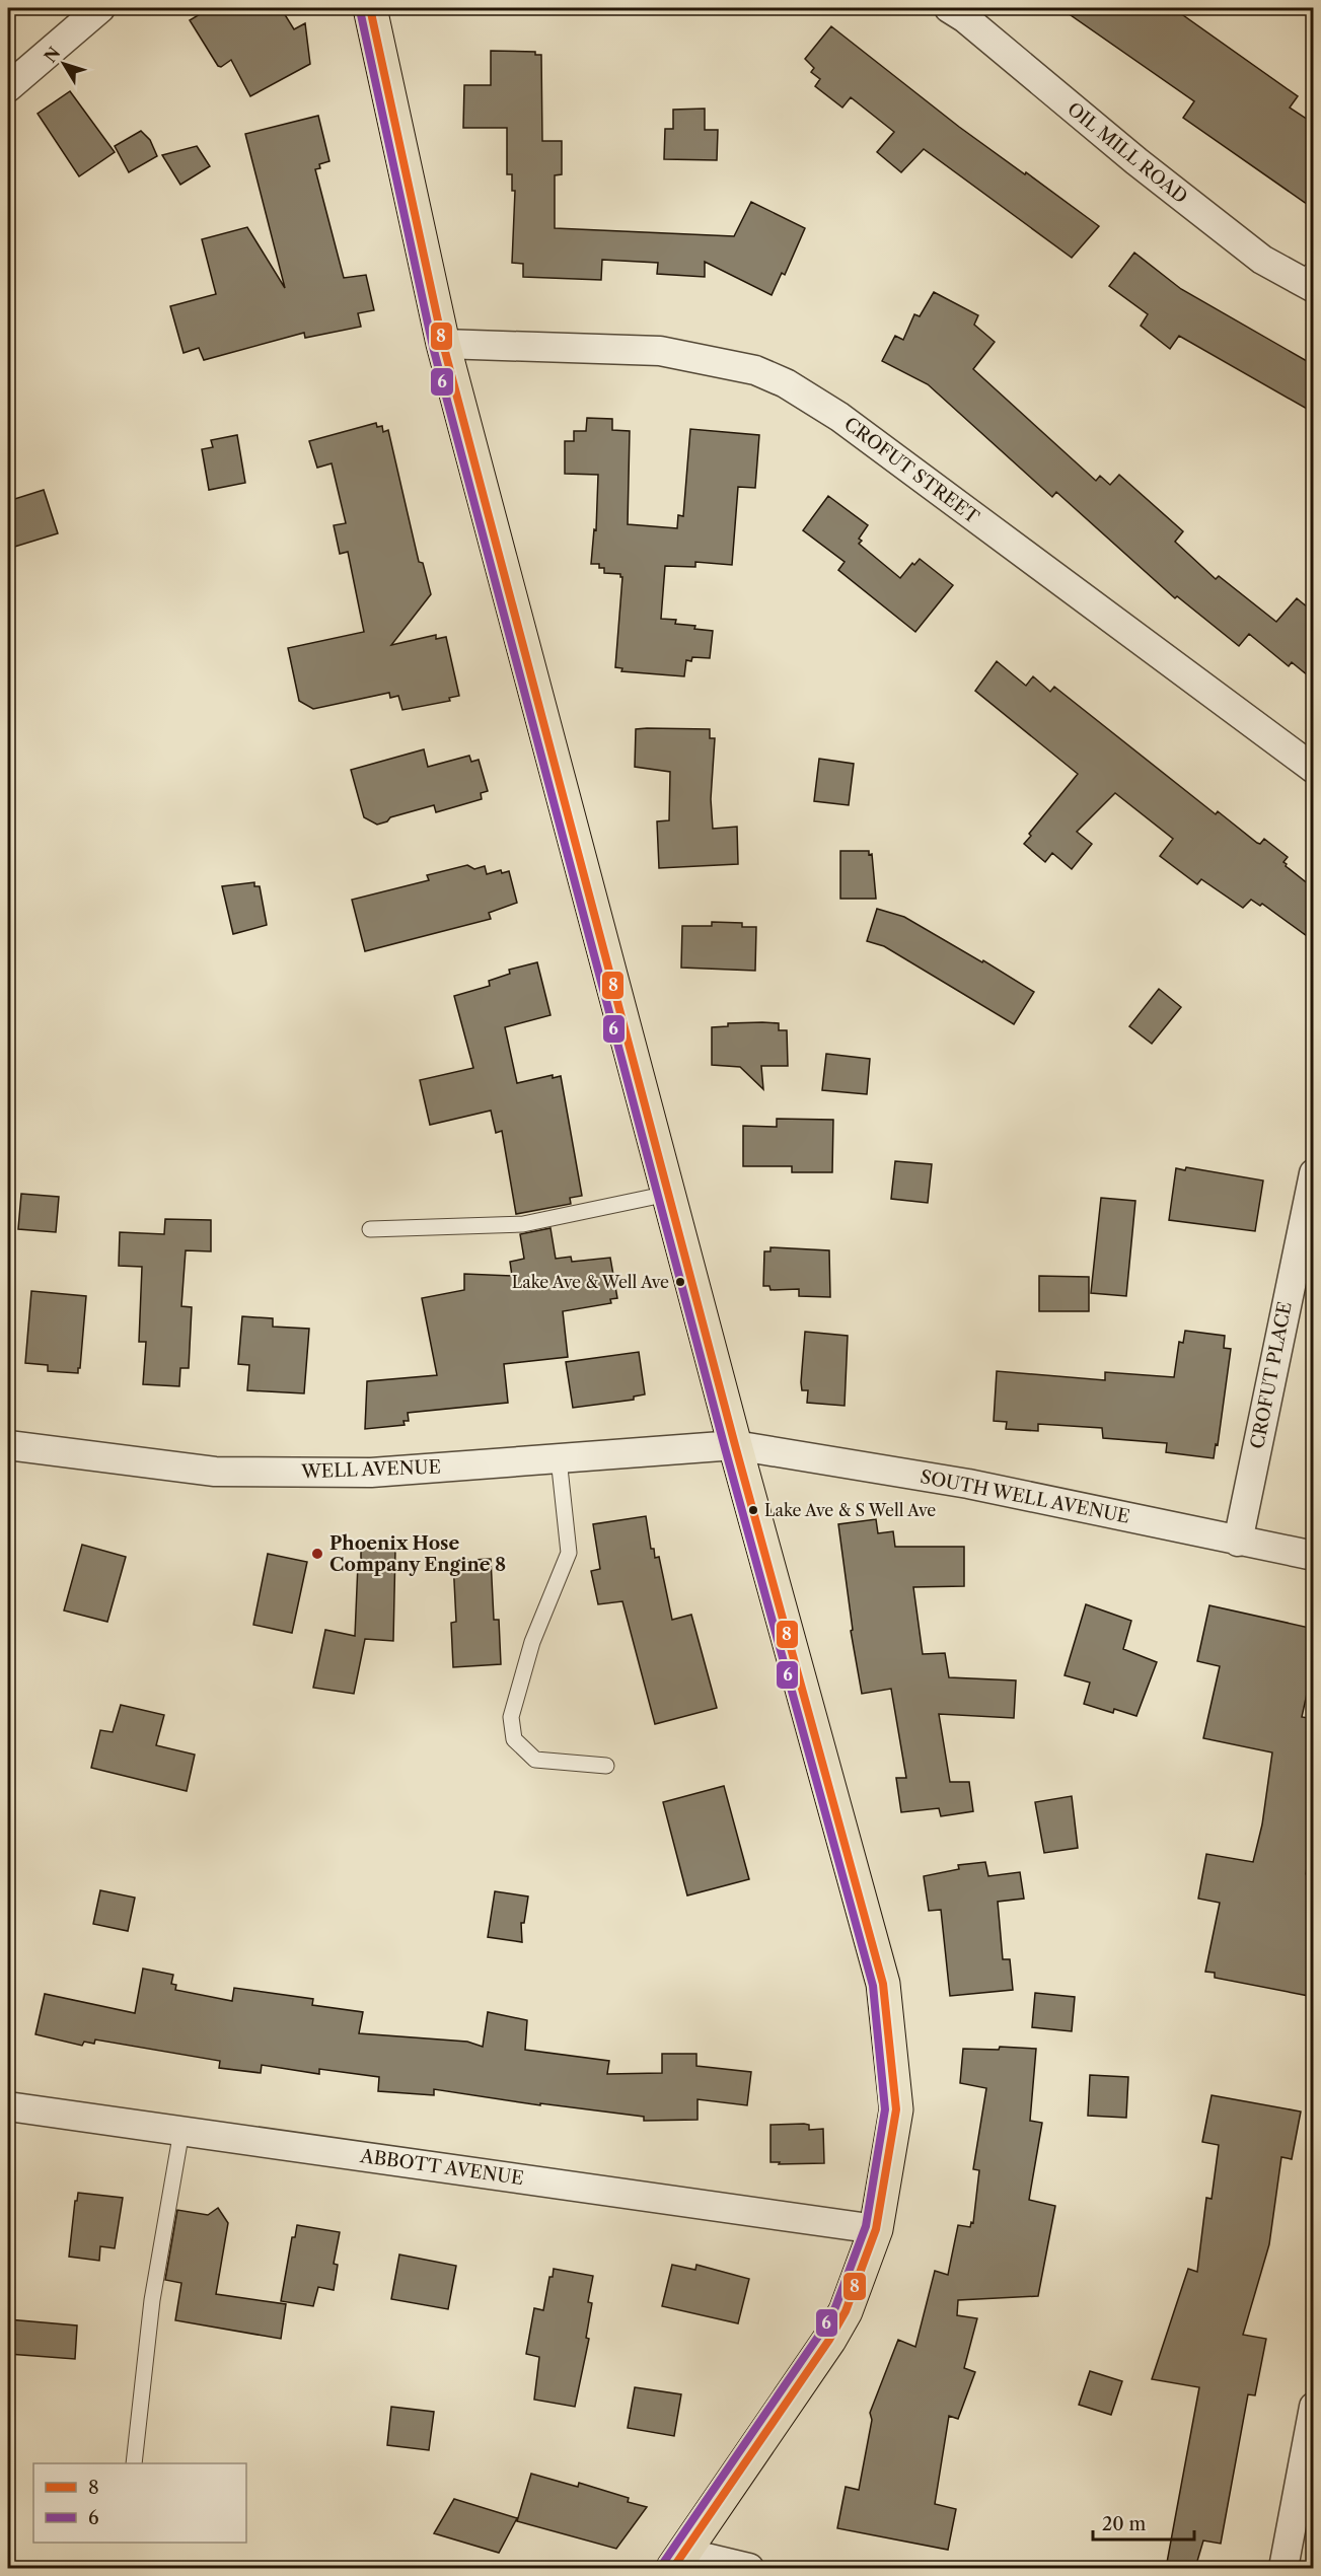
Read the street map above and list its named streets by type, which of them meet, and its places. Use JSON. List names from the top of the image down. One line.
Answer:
{"streets":{"street":["OIL MILL ROAD","CROFUT STREET","CROFUT PLACE","WELL AVENUE","SOUTH WELL AVENUE","ABBOTT AVENUE"]},"crossings":[["CROFUT PLACE","SOUTH WELL AVENUE"],["WELL AVENUE","SOUTH WELL AVENUE"]],"places":["Lake Ave & Well Ave","Lake Ave & S Well Ave","Phoenix Hose Company Engine 8"],"lines":["transit line 8","transit line 6"],"legend":["8","6"],"scale_bar":"20 m","north":"top left"}
